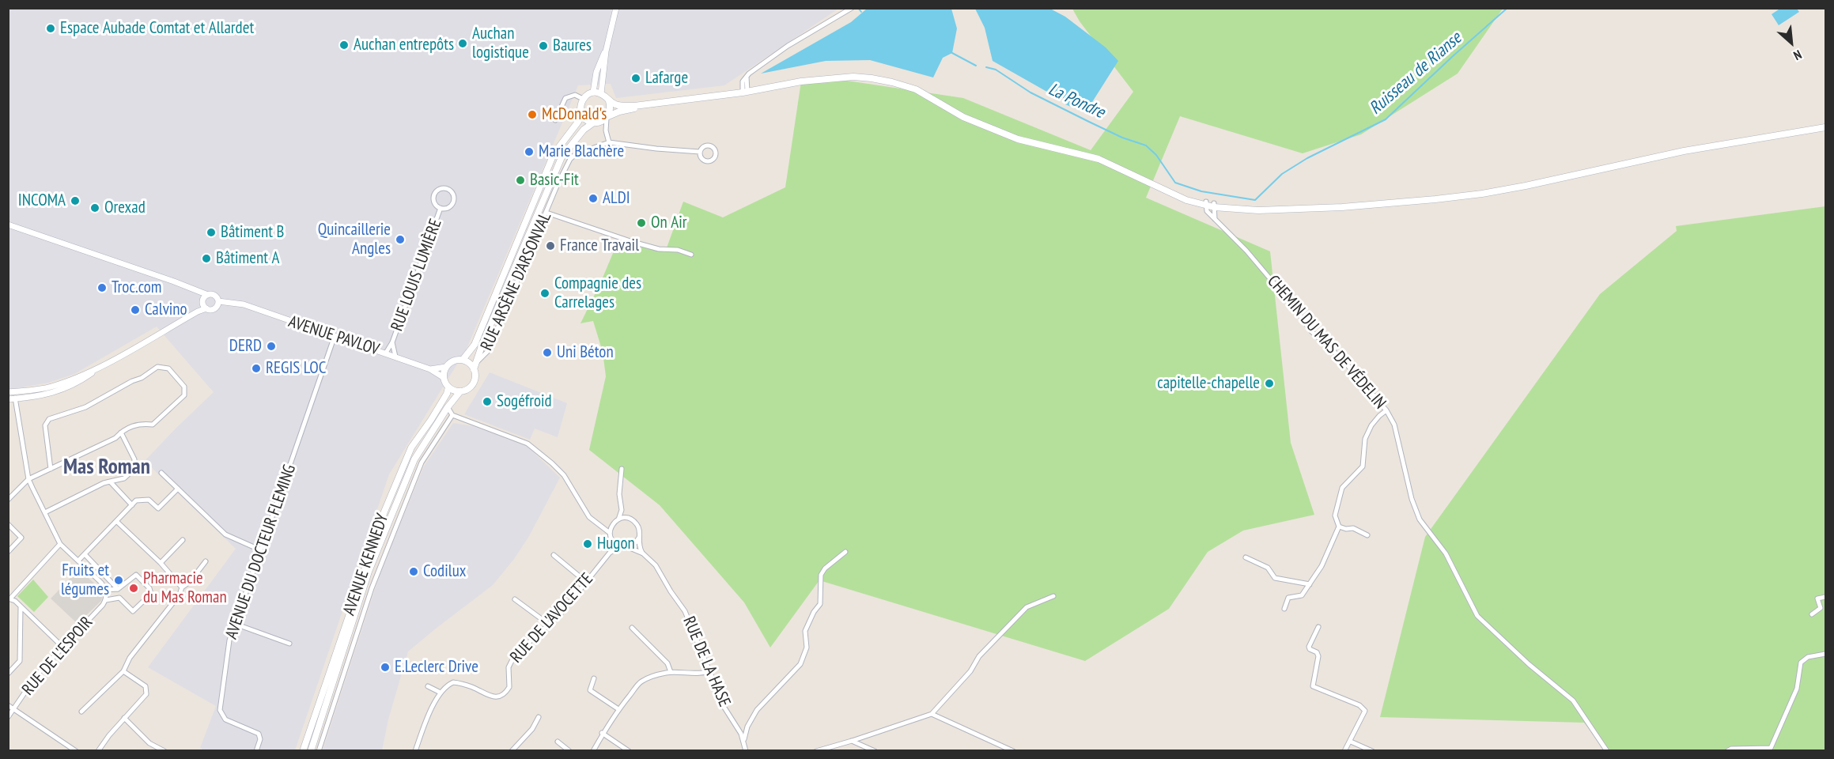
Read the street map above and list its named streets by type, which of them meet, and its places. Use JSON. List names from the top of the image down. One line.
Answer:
{"streets":{"main road":["AVENUE KENNEDY"],"street":["RUE LOUIS LUMIÈRE","RUE ARSÈNE D'ARSONVAL","AVENUE PAVLOV","CHEMIN DU MAS DE VÉDELIN","AVENUE DU DOCTEUR FLEMING","RUE DE L'AVOCETTE","RUE DE L'ESPOIR","RUE DE LA HASE"]},"crossings":[["RUE LOUIS LUMIÈRE","AVENUE PAVLOV"],["AVENUE PAVLOV","AVENUE DU DOCTEUR FLEMING"],["AVENUE PAVLOV","AVENUE KENNEDY"]],"districts":["Mas Roman"],"water":["Ruisseau de Rianse","La Pondre"],"places":["Espace Aubade Comtat et Allardet","Auchan logistique","Auchan entrepôts","Baures","Lafarge","McDonald's","Marie Blachère","Basic-Fit","ALDI","INCOMA","Orexad","On Air","Bâtiment B","Quincaillerie Angles","France Travail","Bâtiment A","Troc.com","Compagnie des Carrelages","Calvino","DERD","Uni Béton","REGIS LOC","capitelle-chapelle","Sogéfroid","Hugon","Codilux","Fruits et légumes","Pharmacie du Mas Roman","E.Leclerc Drive"],"north":"bottom right"}
